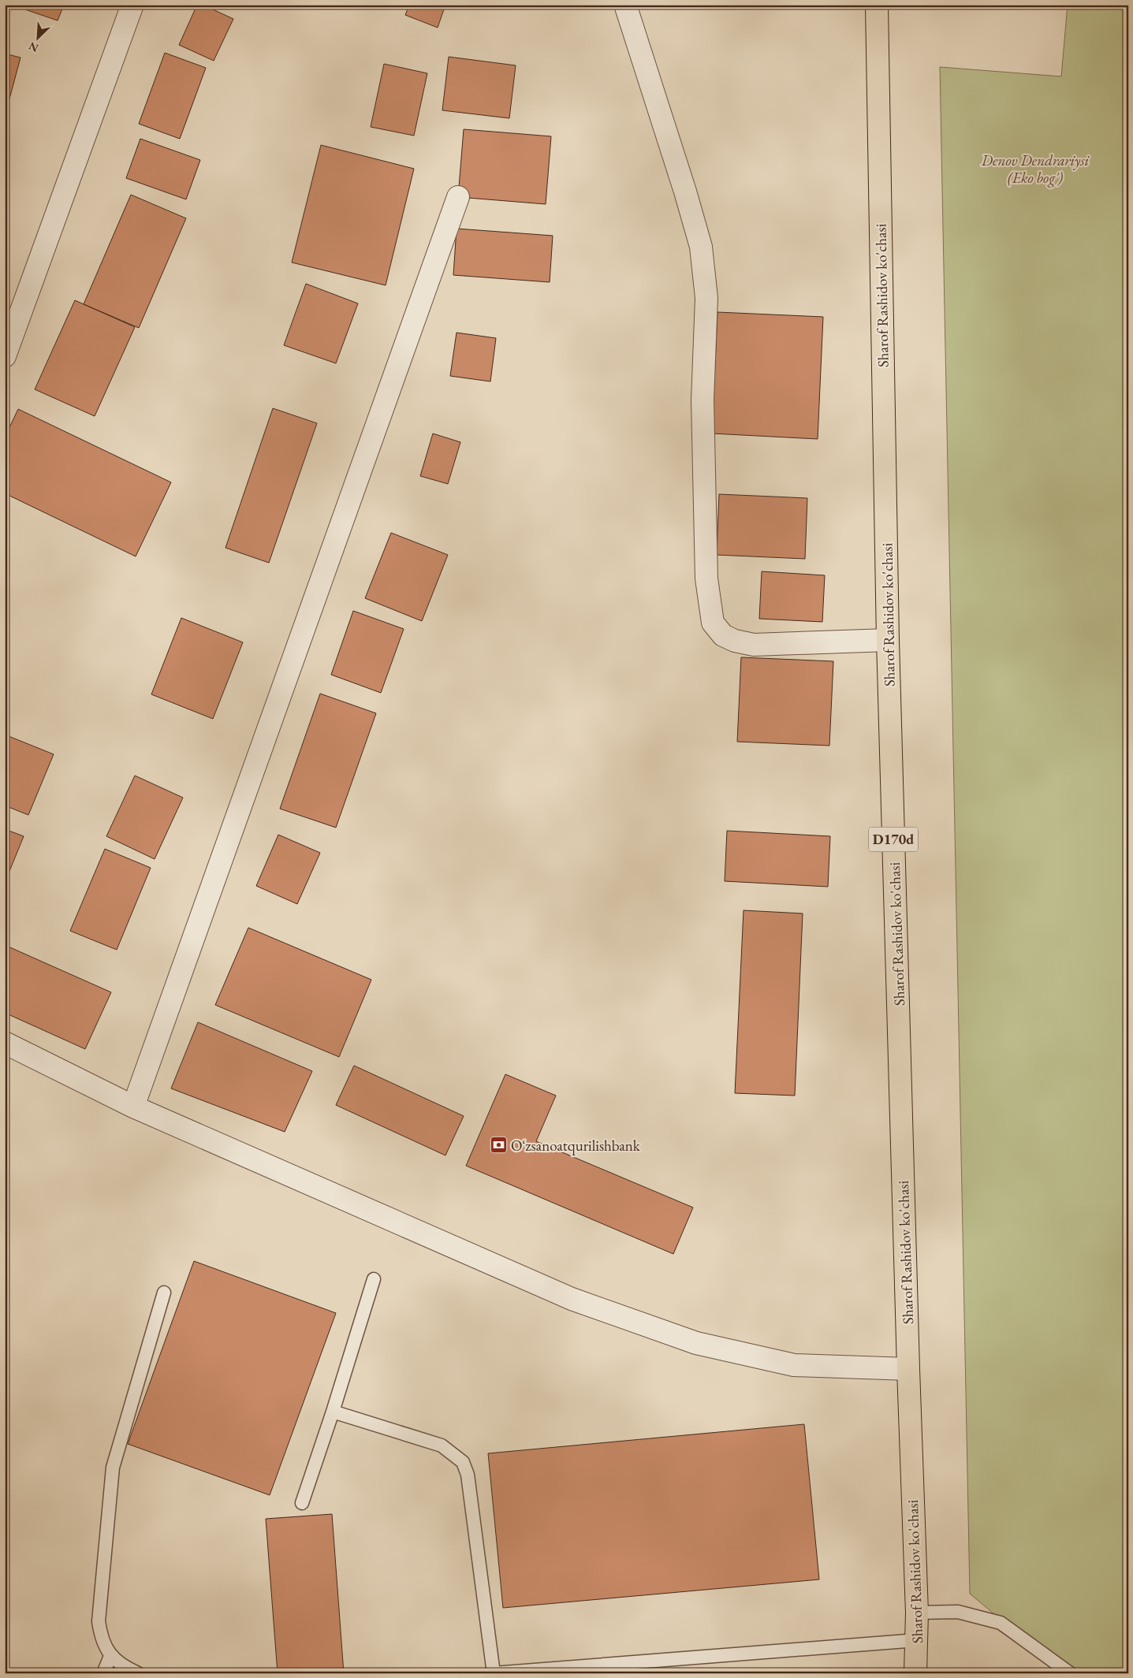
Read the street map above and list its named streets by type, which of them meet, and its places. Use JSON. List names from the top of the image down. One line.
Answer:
{"streets":{"main road":["Sharof Rashidov ko'chasi","D170d"]},"parks":["Denov Dendrariysi (Eko bog')"],"places":{"bank":["Oʻzsanoatqurilishbank"]},"north":"bottom left"}
